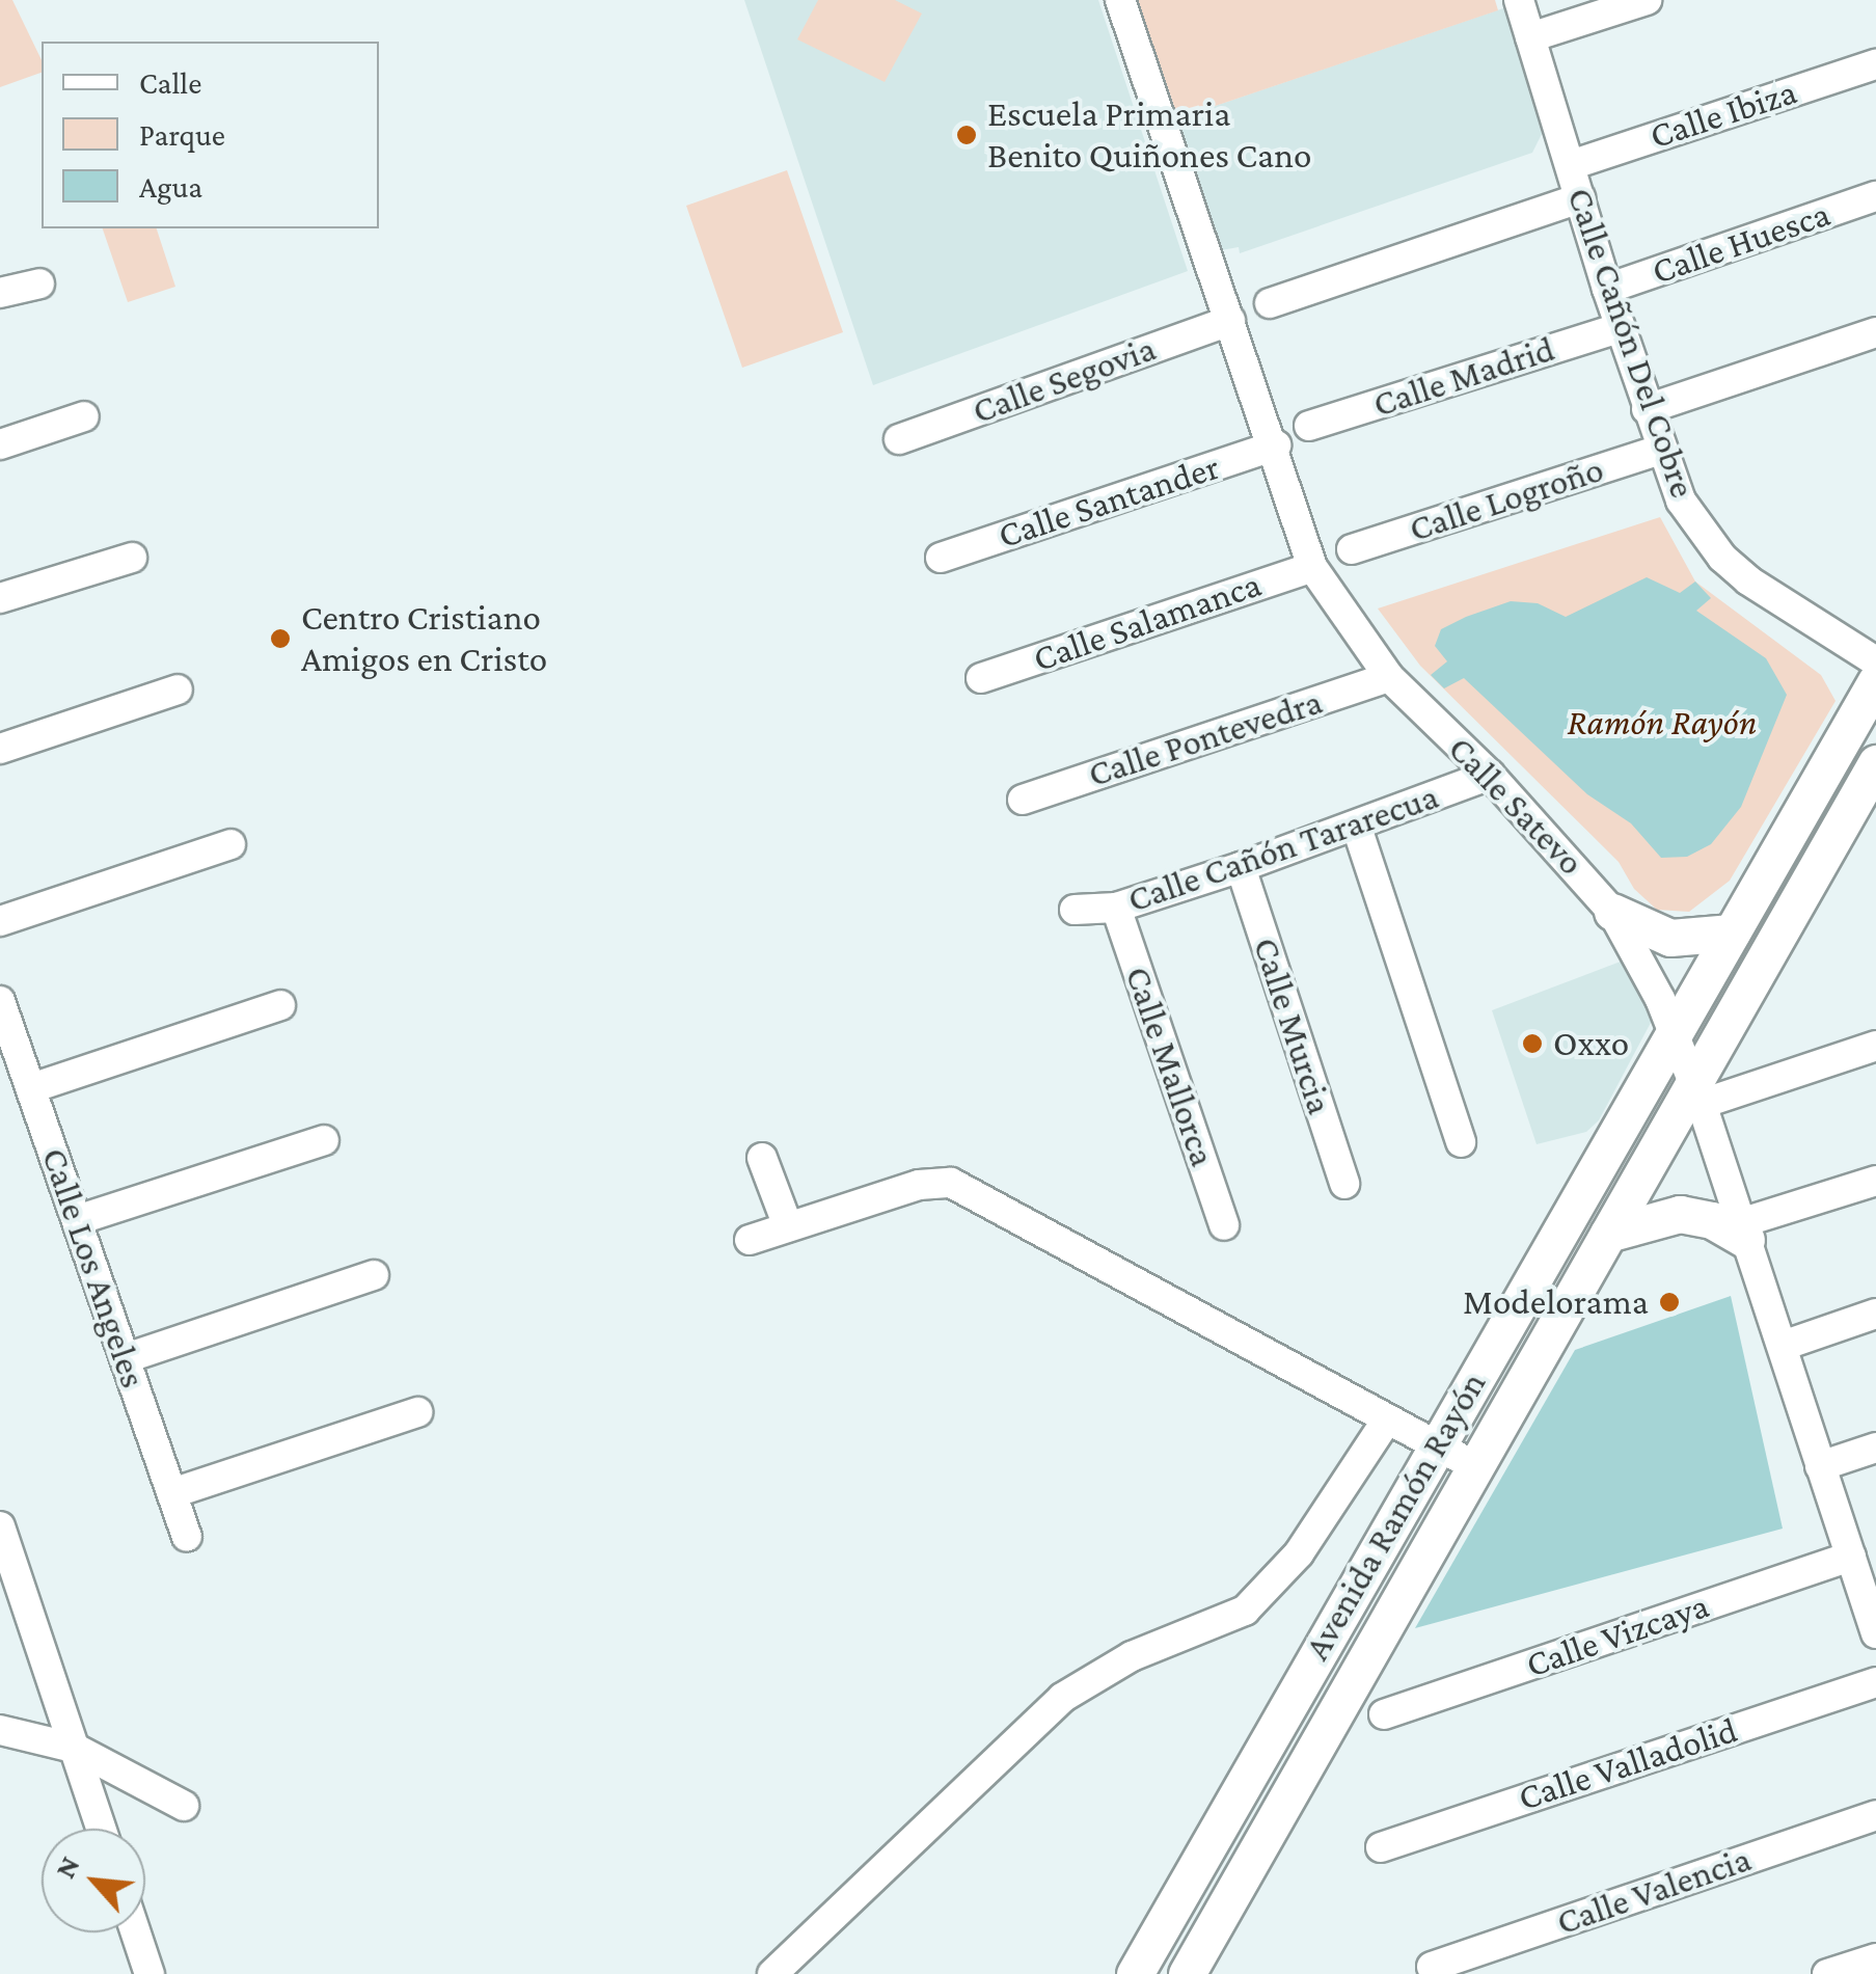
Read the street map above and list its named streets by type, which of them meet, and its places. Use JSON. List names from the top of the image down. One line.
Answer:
{"streets":{"main road":["Avenida Ramón Rayón"],"street":["Calle Ibiza","Calle Huesca","Calle Cañón Del Cobre","Calle Madrid","Calle Segovia","Calle Logroño","Calle Santander","Calle Salamanca","Calle Pontevedra","Calle Satevo","Calle Cañón Tararecua","Calle Murcia","Calle Mallorca","Calle Los Angeles","Calle Vizcaya","Calle Valladolid","Calle Valencia"]},"crossings":[["Calle Ibiza","Calle Cañón Del Cobre"],["Calle Huesca","Calle Cañón Del Cobre"],["Calle Cañón Del Cobre","Calle Madrid"],["Calle Cañón Del Cobre","Calle Logroño"],["Calle Segovia","Calle Satevo"],["Calle Santander","Calle Satevo"],["Calle Salamanca","Calle Satevo"],["Calle Pontevedra","Calle Satevo"],["Calle Satevo","Calle Cañón Tararecua"],["Calle Satevo","Avenida Ramón Rayón"],["Calle Satevo","Calle Vizcaya"],["Calle Cañón Tararecua","Calle Murcia"],["Calle Cañón Tararecua","Calle Mallorca"]],"parks":["Ramón Rayón"],"places":["Escuela Primaria Benito Quiñones Cano","Centro Cristiano Amigos en Cristo","Oxxo","Modelorama"],"legend":["Calle","Parque","Agua"],"north":"top left"}
